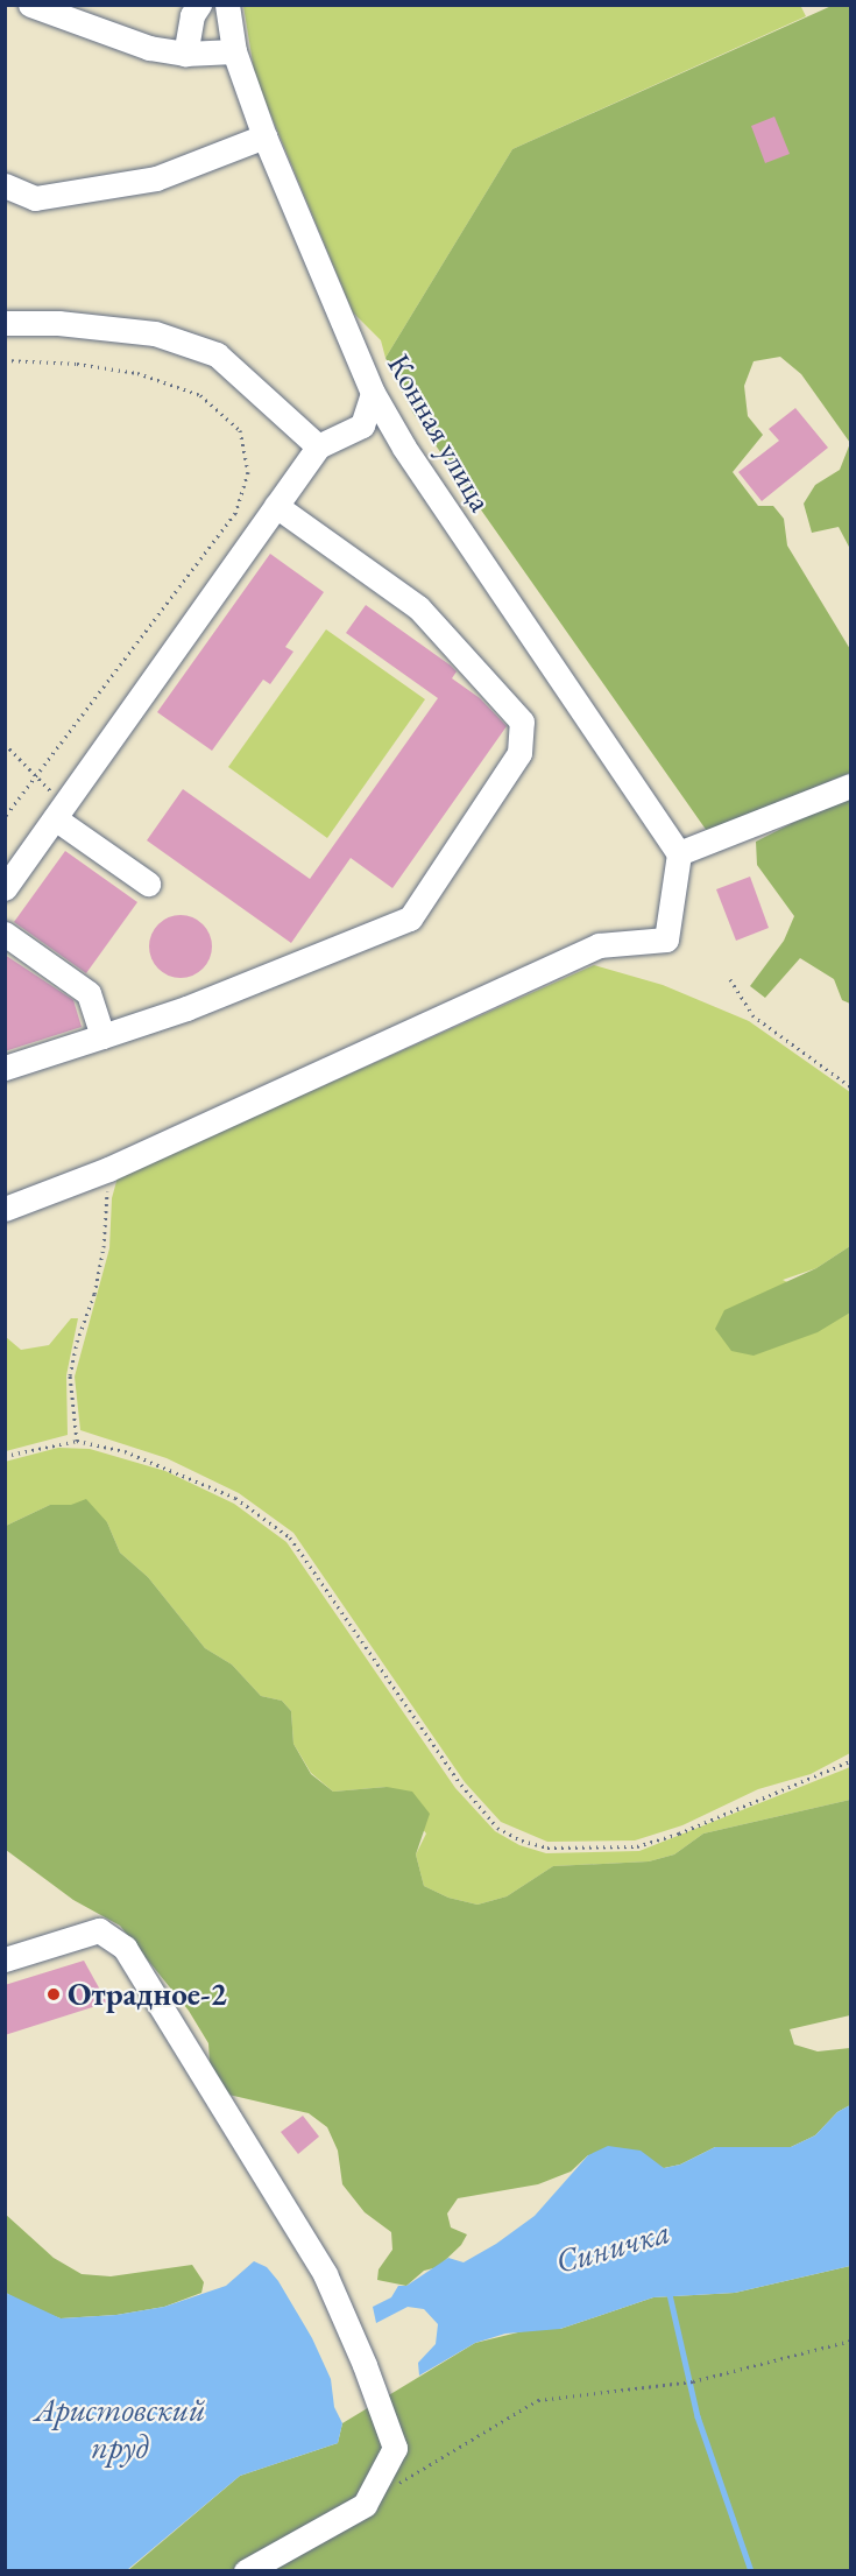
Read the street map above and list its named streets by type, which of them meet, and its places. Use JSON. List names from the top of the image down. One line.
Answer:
{"streets":{"street":["Конная улица"]},"water":["Синичка","Аристовский пруд"],"places":["Отрадное-2"]}
